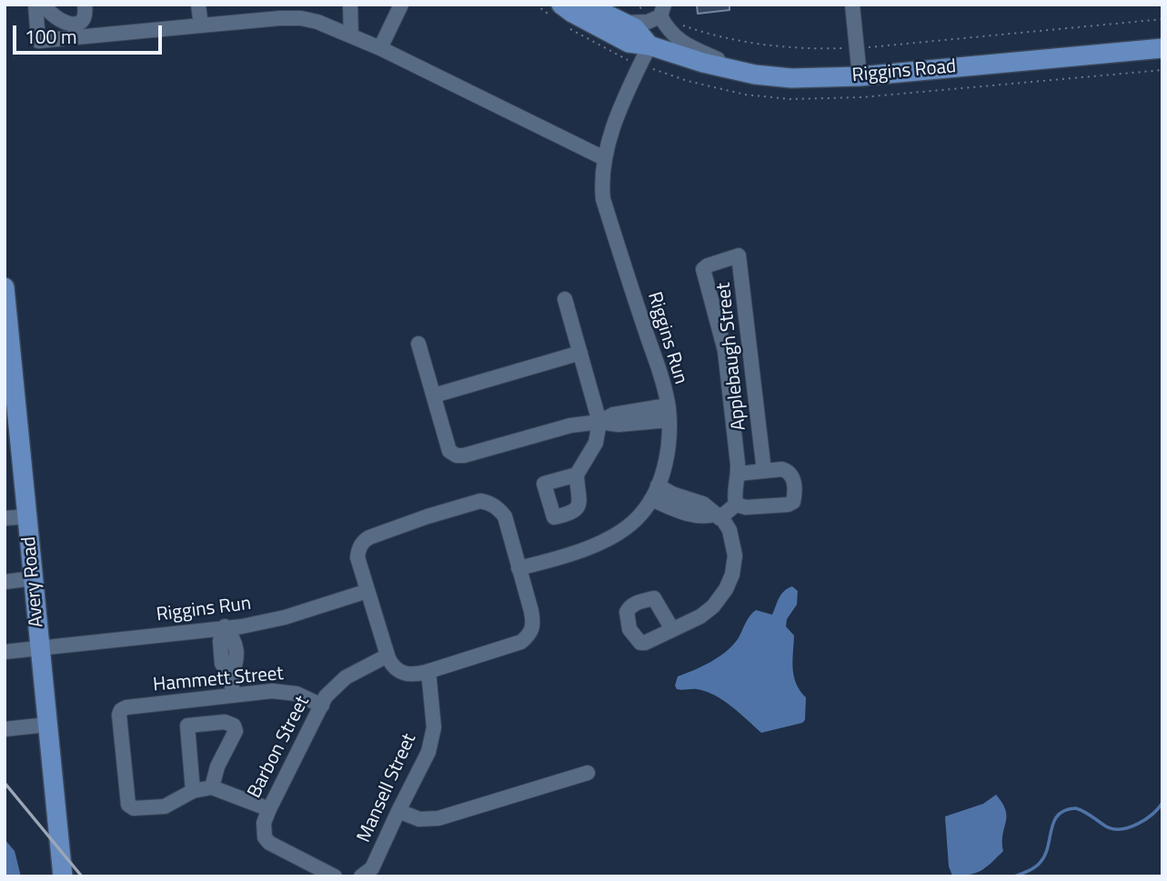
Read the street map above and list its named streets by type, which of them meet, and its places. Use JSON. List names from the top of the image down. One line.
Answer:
{"streets":{"main road":["Riggins Road","Avery Road"],"street":["Riggins Run","Applebaugh Street","Hammett Street","Barbon Street","Mansell Street"]},"crossings":[["Riggins Road","Riggins Run"],["Riggins Run","Avery Road"],["Riggins Run","Barbon Street"],["Riggins Run","Mansell Street"],["Hammett Street","Barbon Street"],["Barbon Street","Mansell Street"]],"scale_bar":"100 m"}
